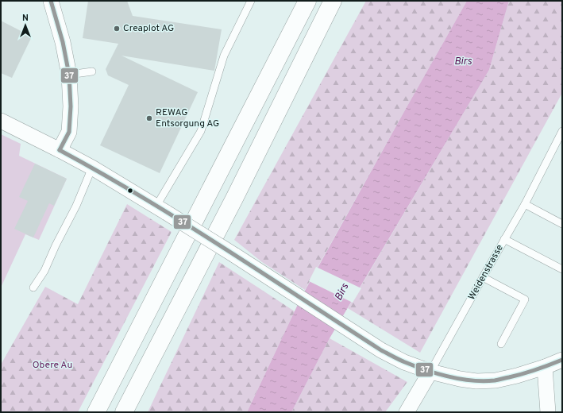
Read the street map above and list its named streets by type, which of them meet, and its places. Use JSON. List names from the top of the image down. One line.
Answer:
{"streets":{"street":["Weidenstrasse"]},"water":["Birs"],"parks":["Obere Au"],"places":["Creaplot AG","REWAG Entsorgung AG"],"lines":["transit line 37"],"north":"top"}
